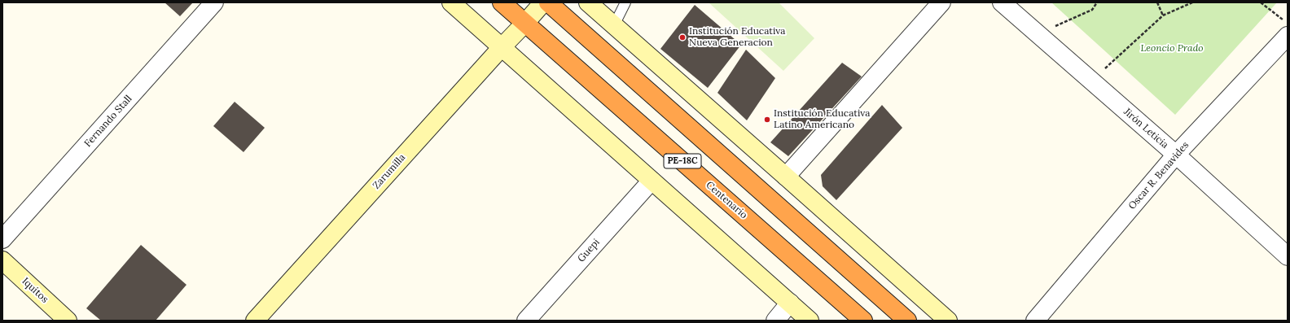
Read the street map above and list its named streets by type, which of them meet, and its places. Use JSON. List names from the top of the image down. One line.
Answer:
{"streets":{"highway":["PE-18C","Centenario"],"street":["Fernando Stall","Jirón Leticia","Zarumilla","Oscar R. Benavides","Guepi","Iquitos"]},"crossings":[["Jirón Leticia","Oscar R. Benavides"],["Zarumilla","Centenario"]],"parks":["Leoncio Prado"],"places":["Institución Educativa Nueva Generacion","Institución Educativa Latino Americano"]}
